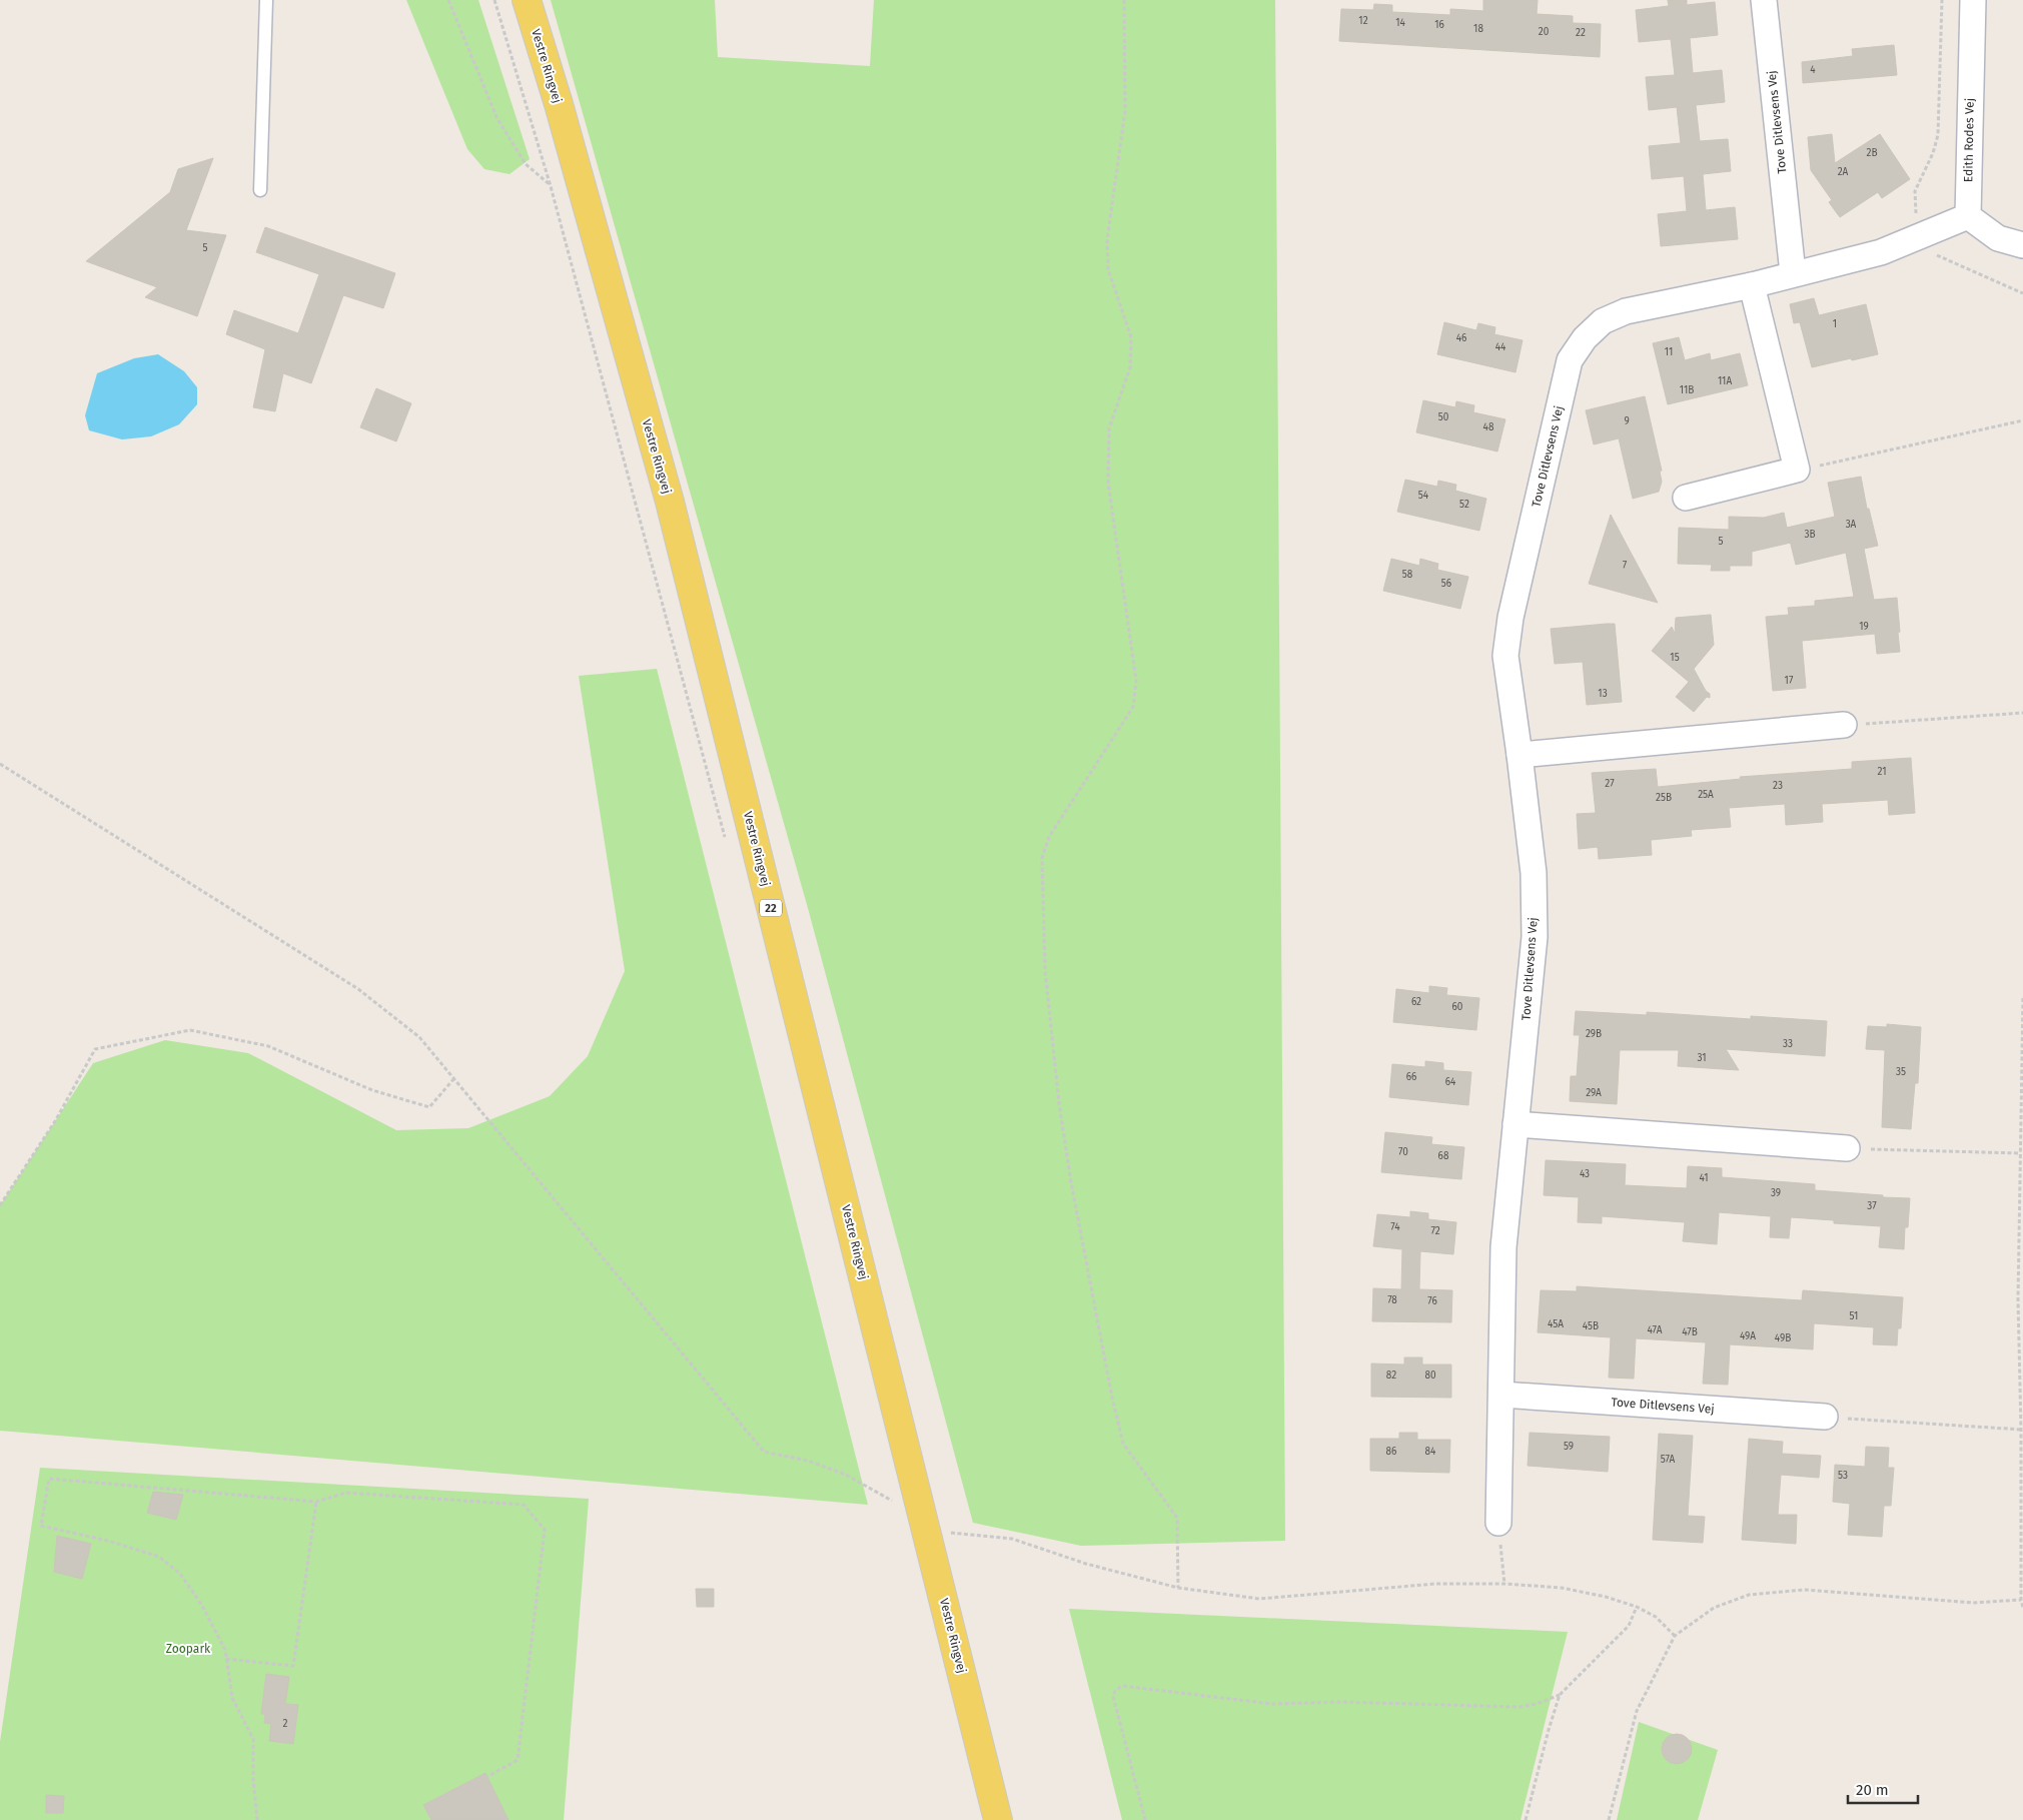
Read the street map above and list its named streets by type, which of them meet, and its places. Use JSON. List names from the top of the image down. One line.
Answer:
{"streets":{"main road":["Vestre Ringvej","22"],"street":["Tove Ditlevsens Vej","Edith Rodes Vej"]},"crossings":[["Tove Ditlevsens Vej","Edith Rodes Vej"]],"parks":["Zoopark"],"house_numbers":["12","14","16","18","20","22","4","2B","2A","5","1","46","44","11","11A","11B","50","9","48","54","52","3A","3B","5","7","58","56","19","15","17","13","21","27","23","25A","25B","62","60","29B","33","31","35","66","64","29A","70","68","43","41","39","37","74","72","78","76","51","45A","45B","47A","47B","49A","49B","82","80","59","86","84","57A","53","2"],"scale_bar":"20 m"}
